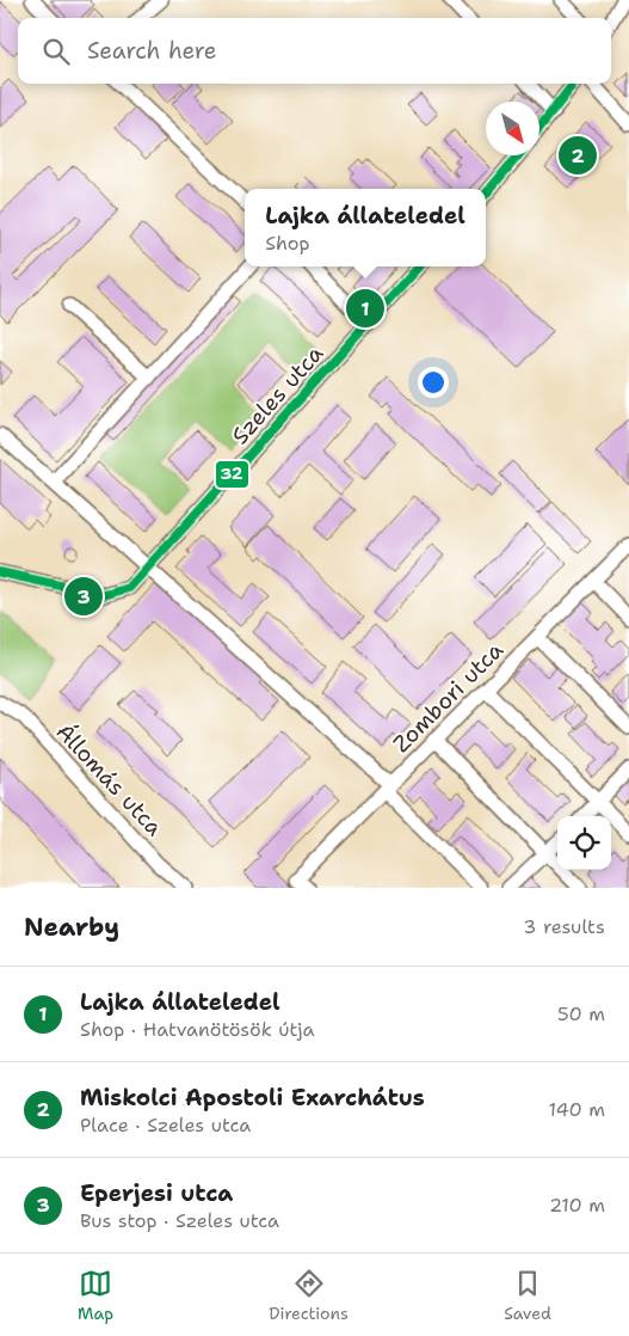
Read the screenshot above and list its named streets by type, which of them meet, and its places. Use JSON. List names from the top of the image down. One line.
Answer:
{"streets":{"street":["Szeles utca","Zombori utca","Állomás utca"]},"lines":["transit line 32"],"north":"bottom right","page":{"search":"Search here","pins":["2","1","3"],"popup":["Lajka állateledel","Shop"],"heading":["Nearby","3 results"],"list":[{"mark":"1","name":"Lajka állateledel","note":"Shop · Hatvanötösök útja","value":"50 m"},{"mark":"2","name":"Miskolci Apostoli Exarchátus","note":"Place · Szeles utca","value":"140 m"},{"mark":"3","name":"Eperjesi utca","note":"Bus stop · Szeles utca","value":"210 m"}],"nav":["Map","Directions","Saved"]}}
